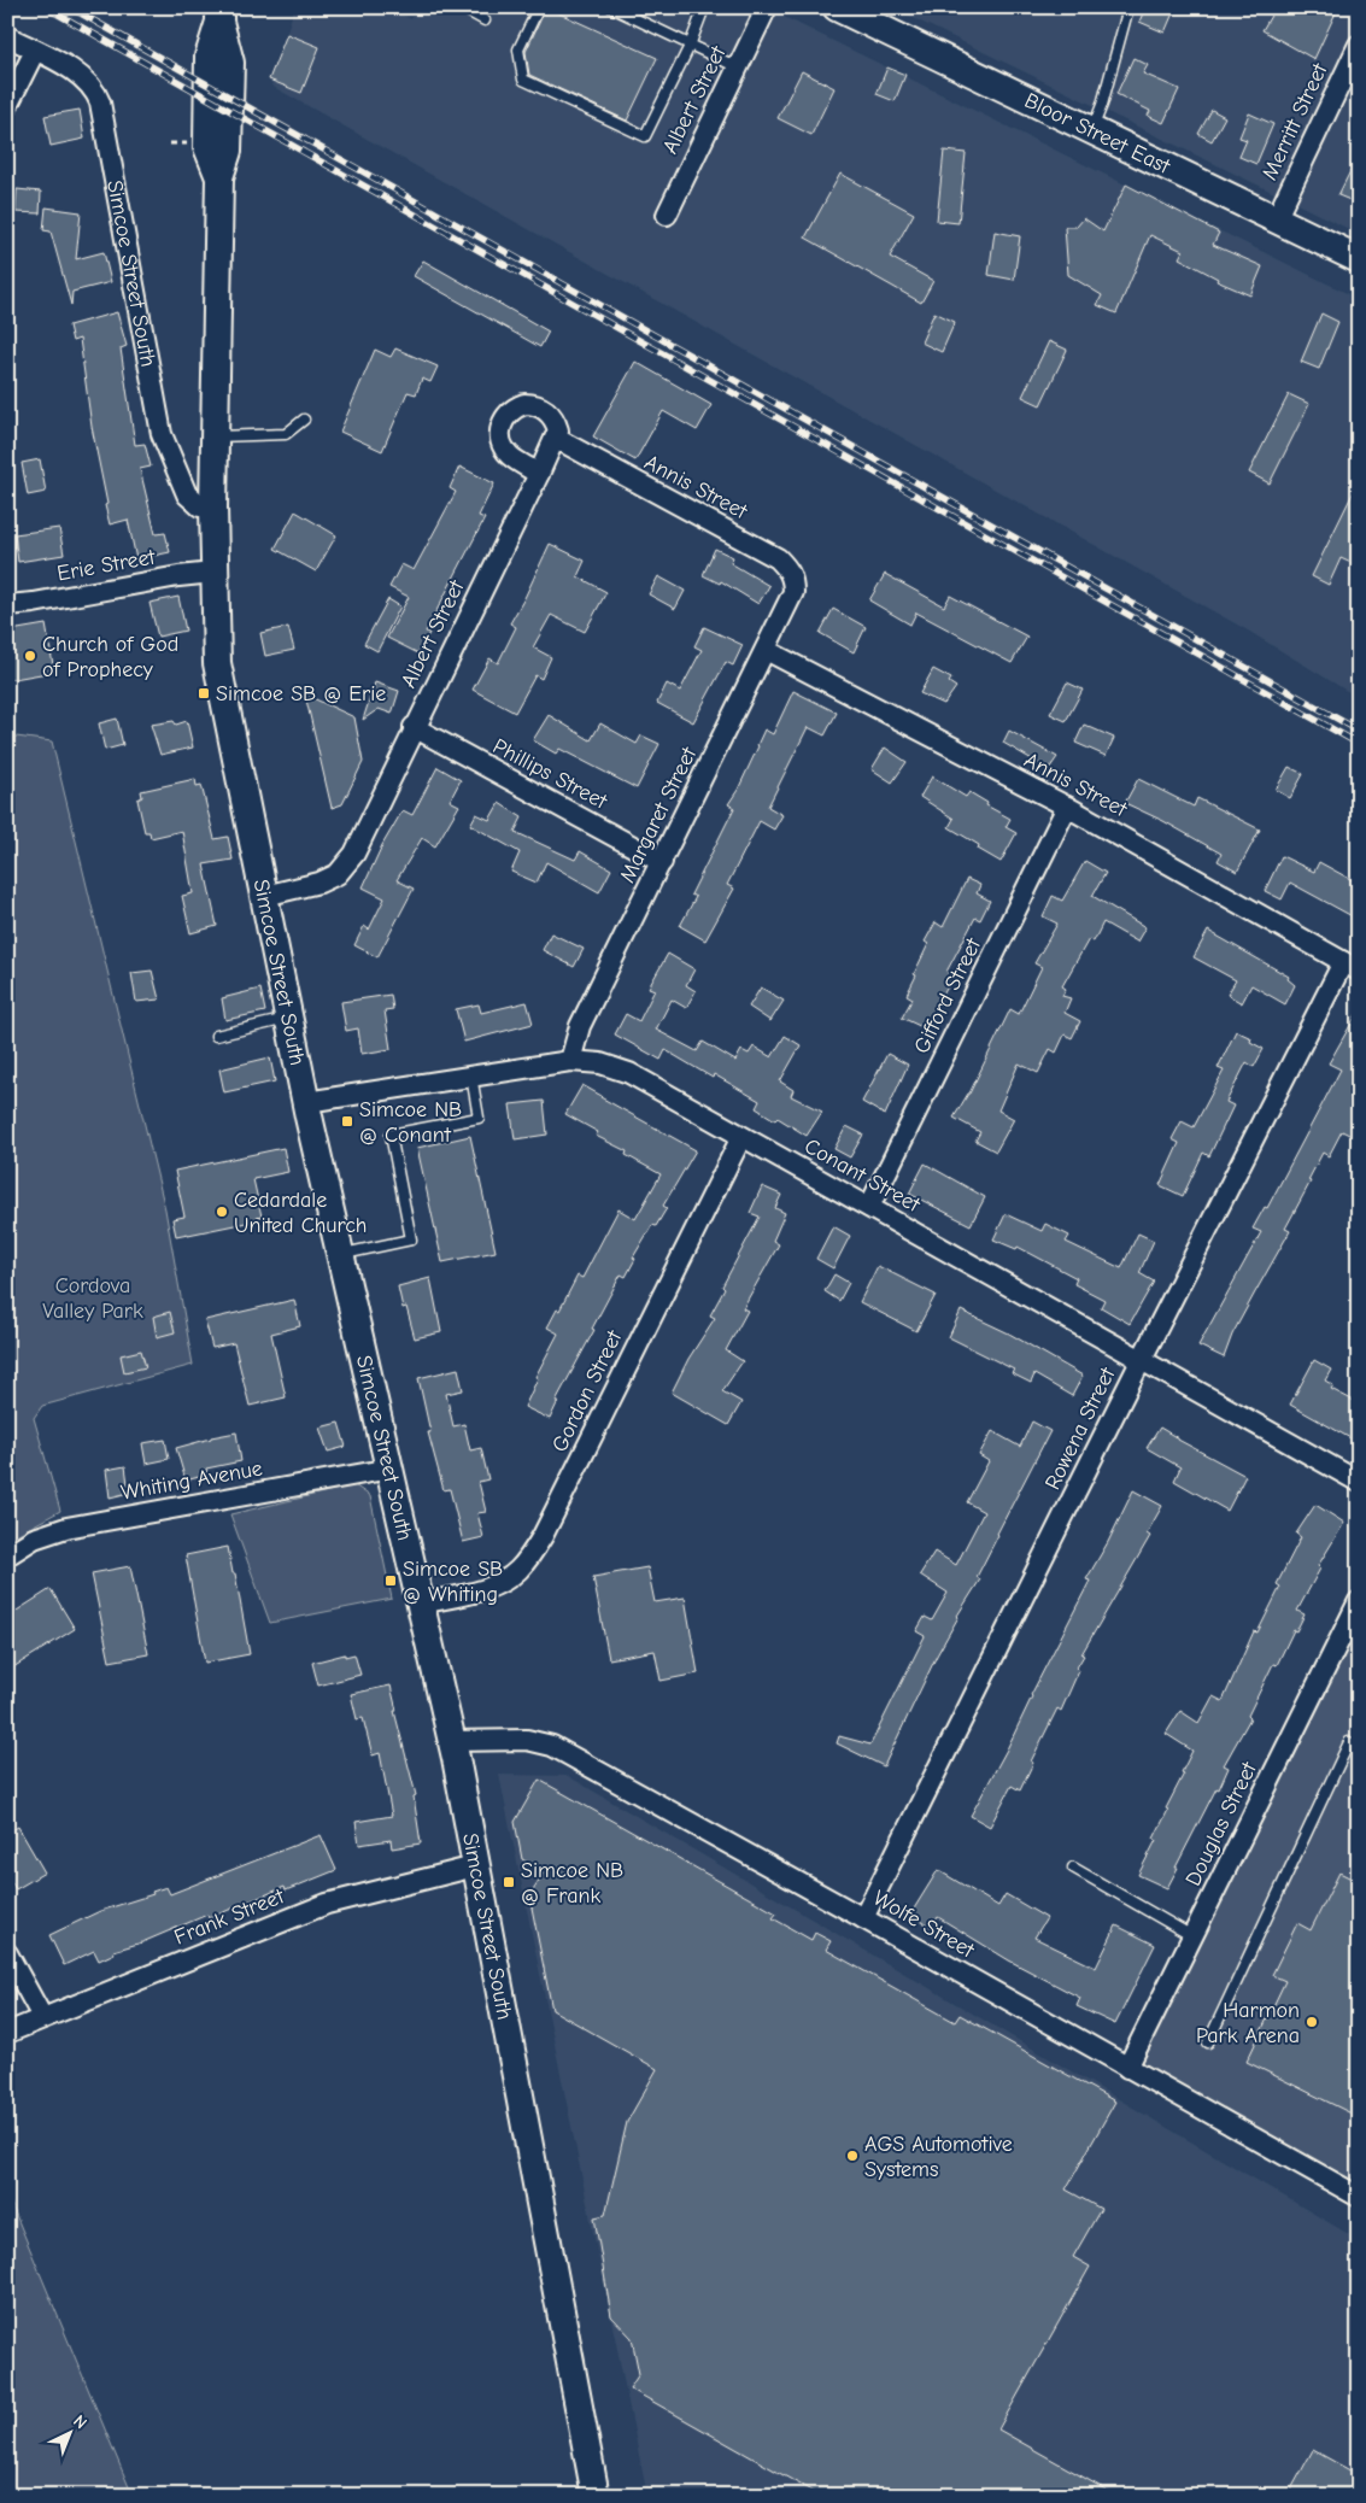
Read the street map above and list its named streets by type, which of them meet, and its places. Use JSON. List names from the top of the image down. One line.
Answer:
{"streets":{"main road":["Bloor Street East","Simcoe Street South"],"street":["Albert Street","Merritt Street","Annis Street","Erie Street","Phillips Street","Margaret Street","Gifford Street","Conant Street","Gordon Street","Rowena Street","Whiting Avenue","Douglas Street","Frank Street","Wolfe Street"]},"crossings":[["Albert Street","Simcoe Street South"],["Albert Street","Annis Street"],["Albert Street","Phillips Street"],["Merritt Street","Bloor Street East"],["Simcoe Street South","Erie Street"],["Simcoe Street South","Conant Street"],["Simcoe Street South","Gordon Street"],["Simcoe Street South","Whiting Avenue"],["Simcoe Street South","Frank Street"],["Simcoe Street South","Wolfe Street"],["Annis Street","Margaret Street"],["Annis Street","Gifford Street"],["Annis Street","Rowena Street"],["Phillips Street","Margaret Street"],["Margaret Street","Conant Street"],["Gifford Street","Conant Street"],["Conant Street","Gordon Street"],["Conant Street","Rowena Street"],["Rowena Street","Wolfe Street"],["Douglas Street","Wolfe Street"]],"parks":["Cordova Valley Park"],"places":{"other":["Church of God of Prophecy","Cedardale United Church","Harmon Park Arena","AGS Automotive Systems"],"transit":["Simcoe SB @ Erie","Simcoe NB @ Conant","Simcoe SB @ Whiting","Simcoe NB @ Frank"]},"north":"top right"}
